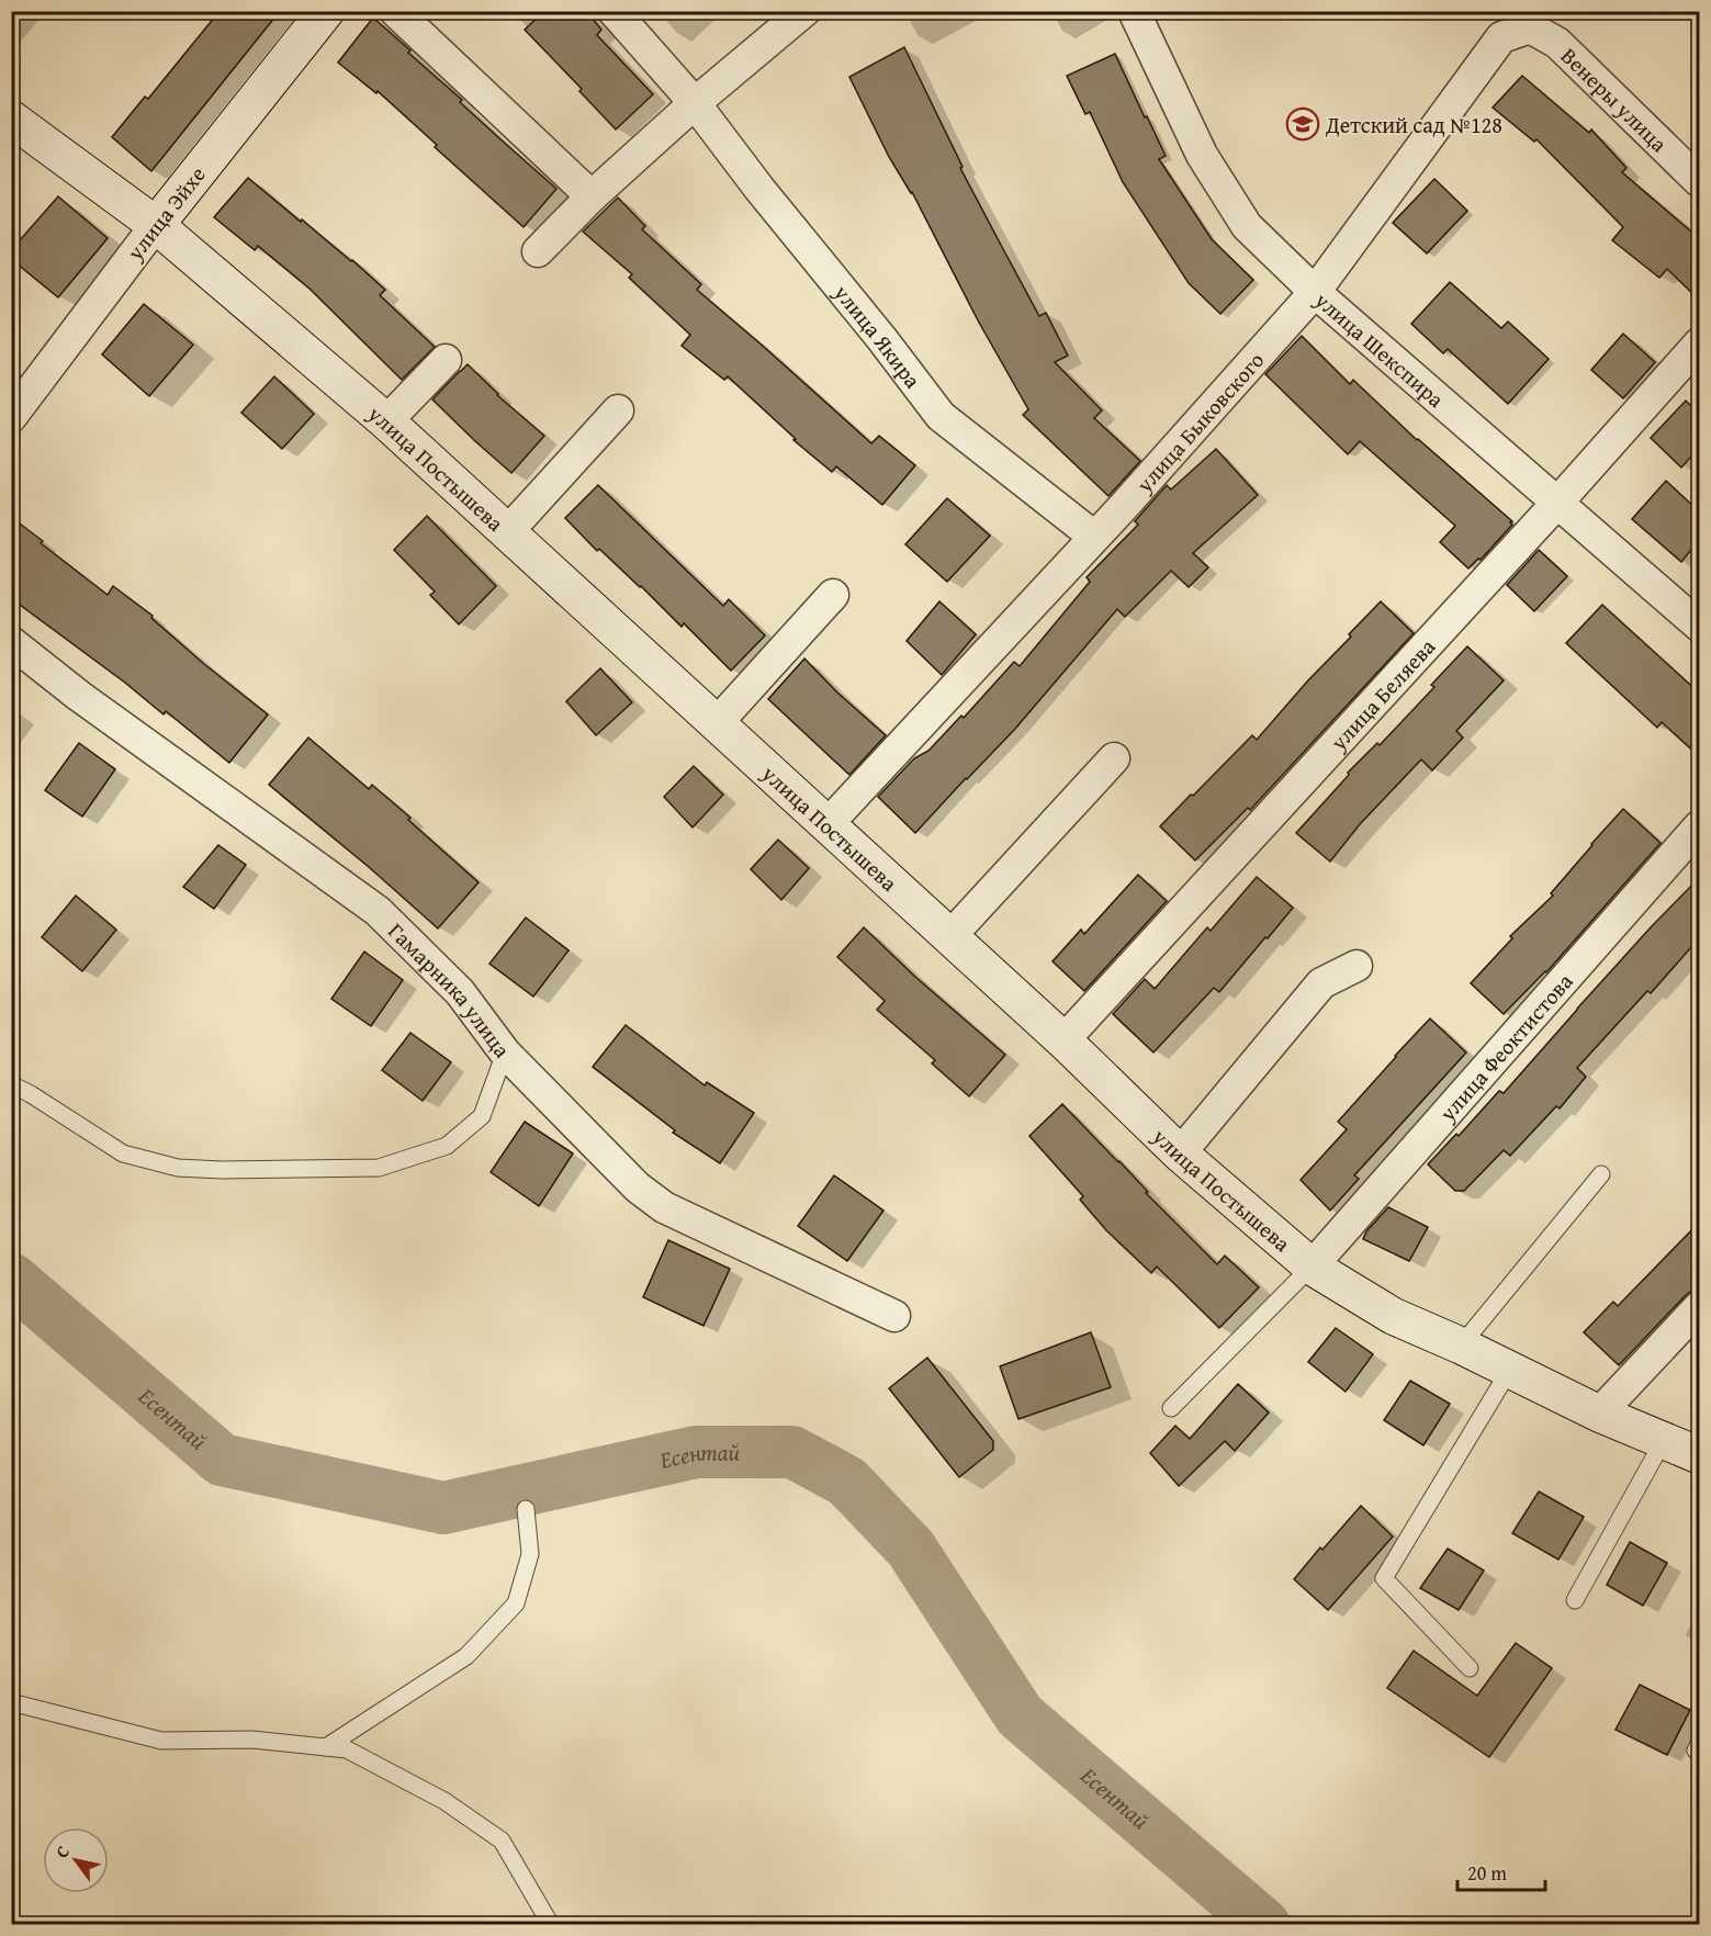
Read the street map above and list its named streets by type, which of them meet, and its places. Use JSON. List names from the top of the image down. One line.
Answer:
{"streets":{"street":["Венеры улица","улица Эйхе","улица Якира","улица Шекспира","улица Быковского","улица Постышева","улица Беляева","Гамарника улица","улица Феоктистова"]},"crossings":[["Венеры улица","улица Быковского"],["улица Эйхе","улица Постышева"],["улица Якира","улица Быковского"],["улица Шекспира","улица Быковского"],["улица Шекспира","улица Беляева"],["улица Быковского","улица Постышева"],["улица Постышева","улица Беляева"],["улица Постышева","улица Феоктистова"]],"water":["Есентай"],"places":{"school or university":["Детский сад №128"]},"scale_bar":"20 m","north":"top left"}
